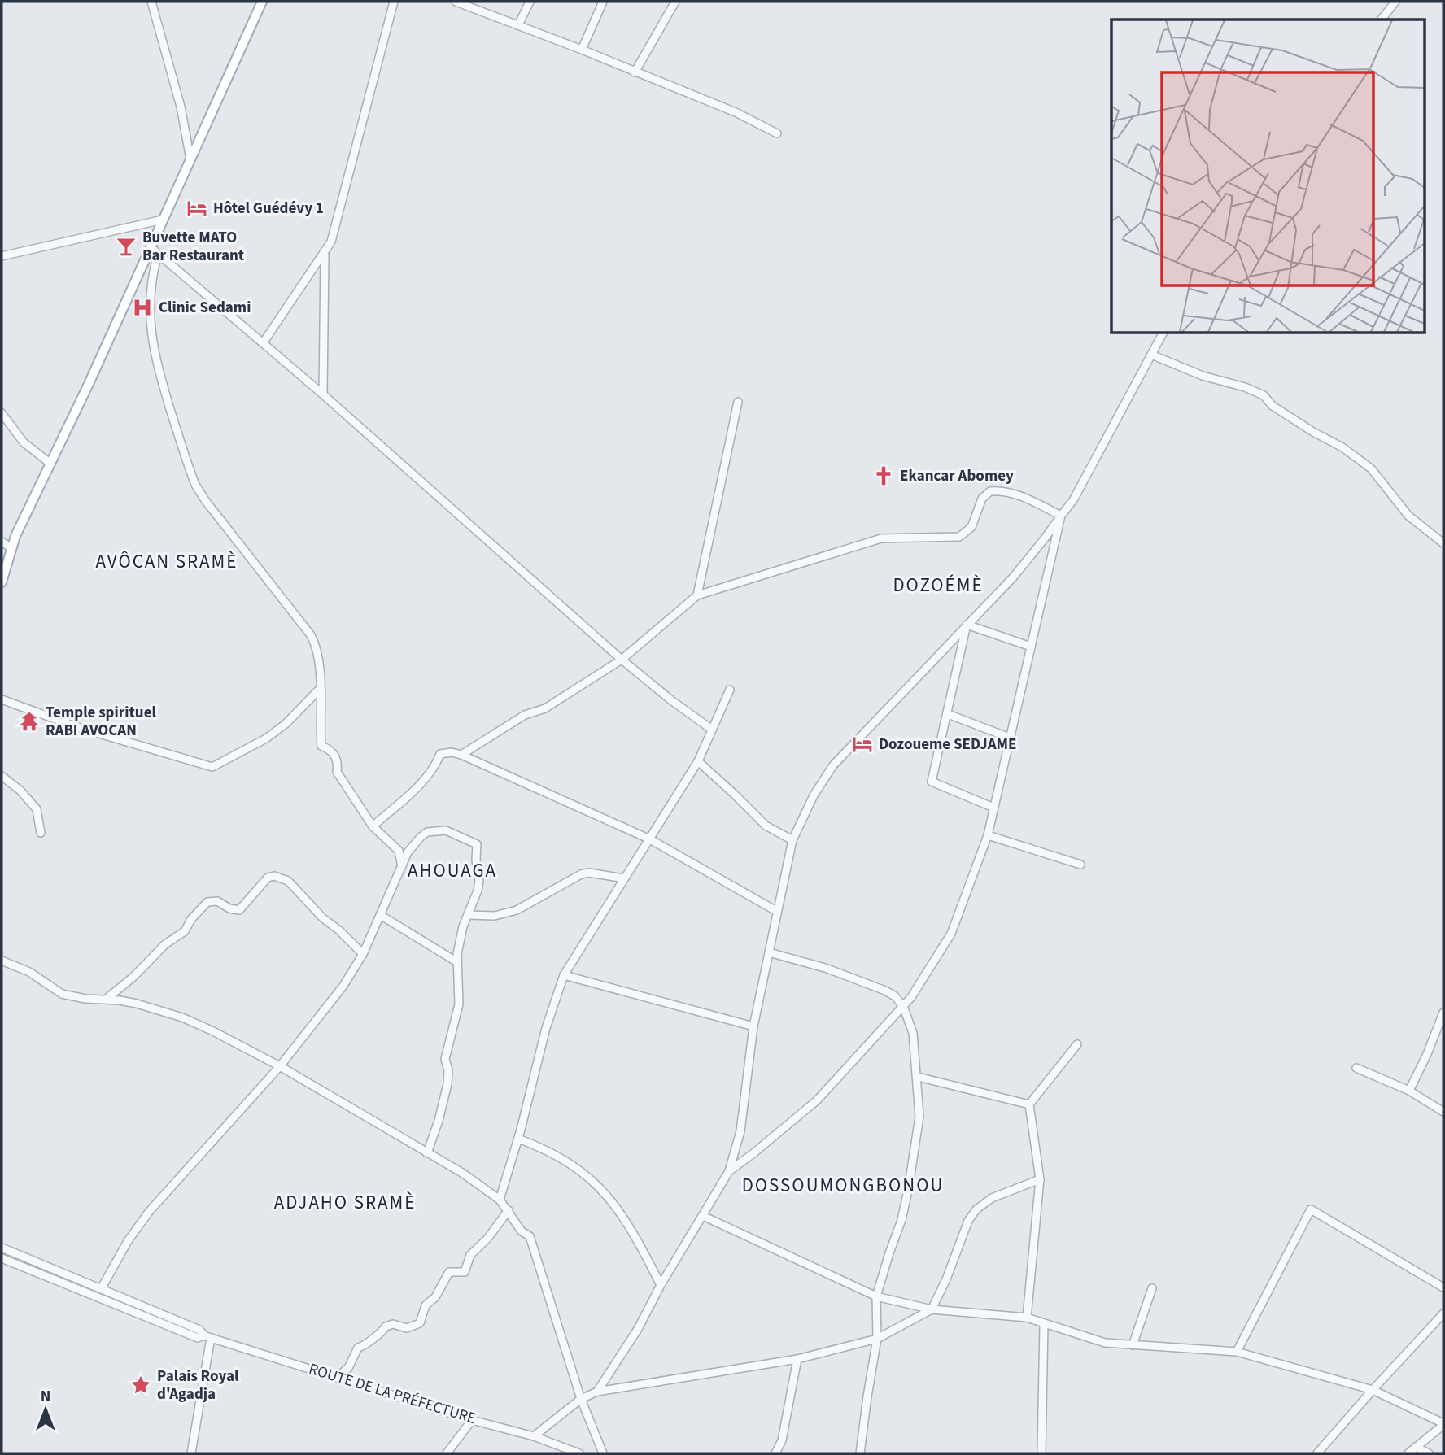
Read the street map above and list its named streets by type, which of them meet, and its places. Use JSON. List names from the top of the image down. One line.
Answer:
{"streets":{"street":["ROUTE DE LA PRÉFECTURE"]},"districts":["AVÔCAN SRAMÈ","DOZOÉMÈ","AHOUAGA","DOSSOUMONGBONOU","ADJAHO SRAMÈ"],"places":{"hotel":["Hôtel Guédévy 1","Dozoueme SEDJAME"],"bar":["Buvette MATO Bar Restaurant"],"hospital":["Clinic Sedami"],"church":["Ekancar Abomey"],"temple":["Temple spirituel RABI AVOCAN"],"place":["Palais Royal d'Agadja"]},"north":"top"}
